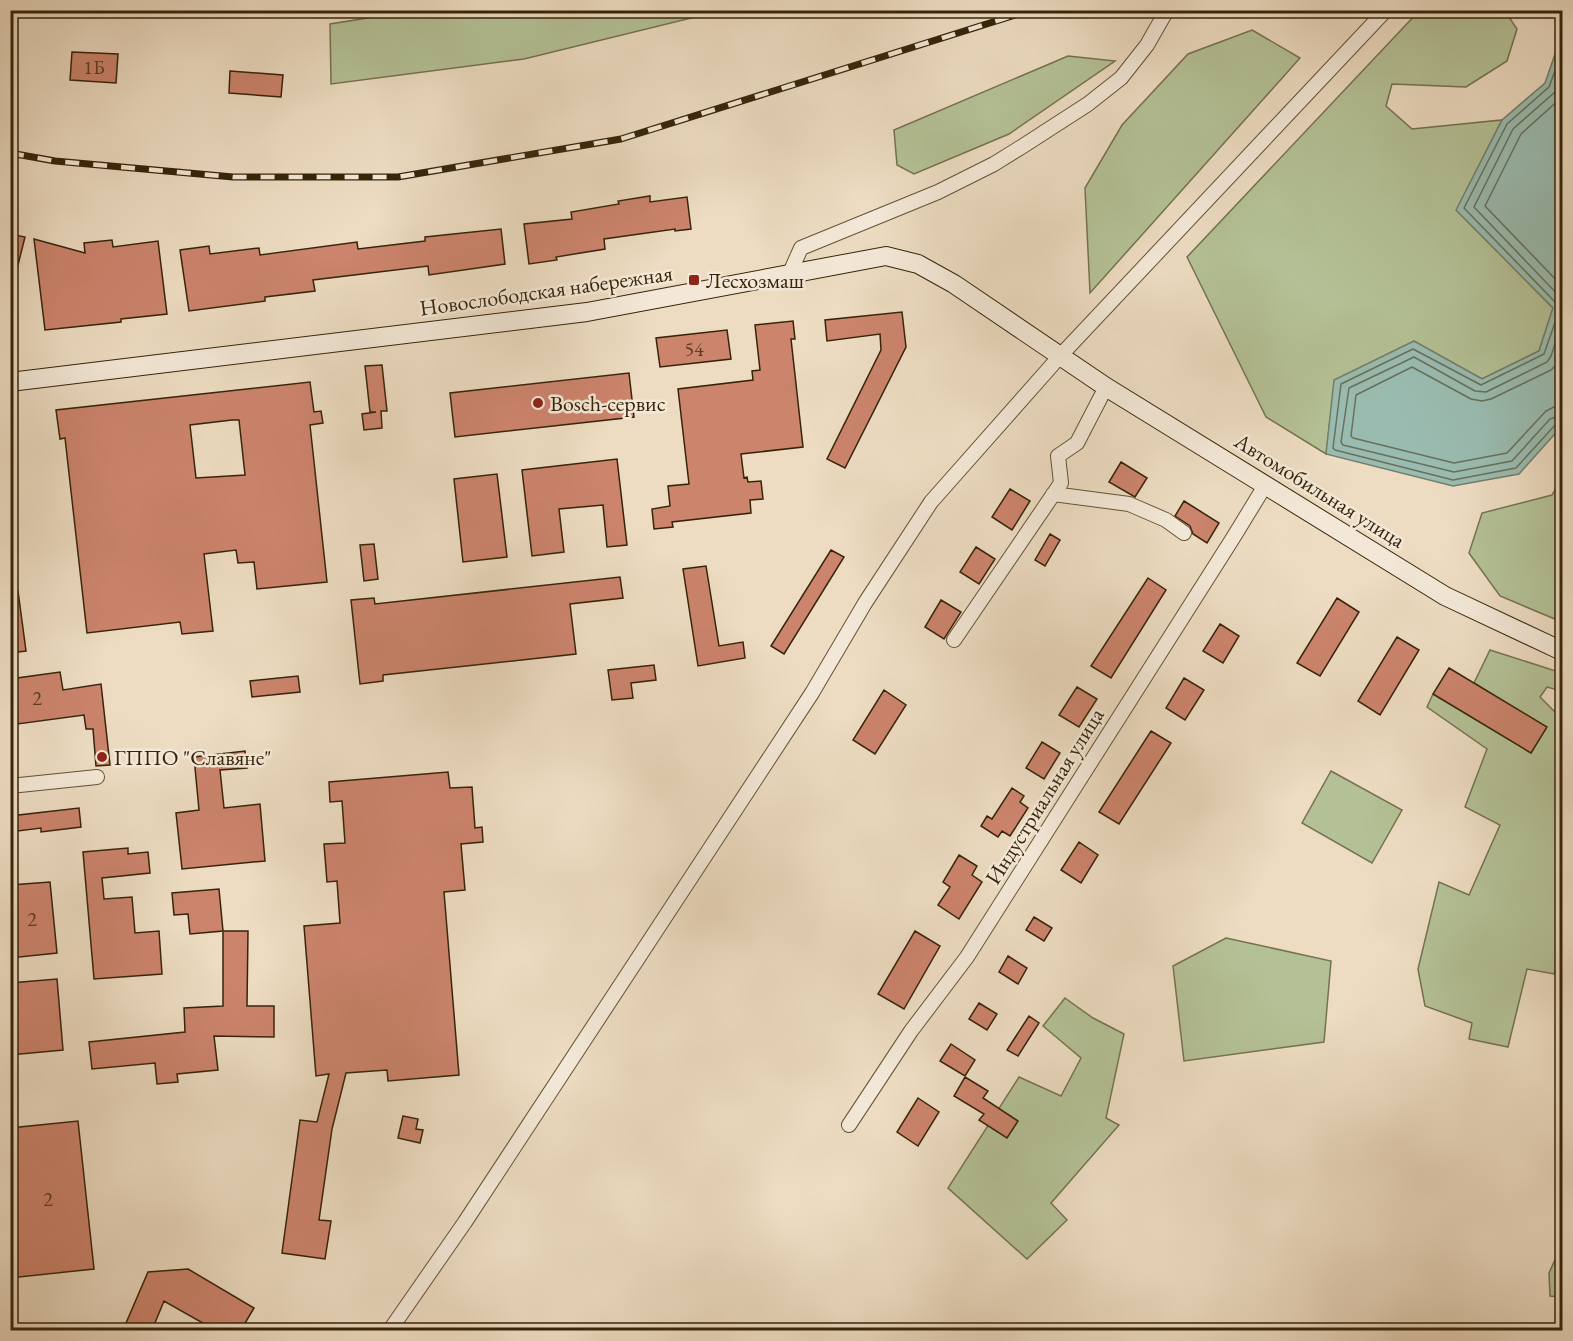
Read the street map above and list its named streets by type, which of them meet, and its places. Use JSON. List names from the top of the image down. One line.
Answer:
{"streets":{"street":["Новослободская набережная","Автомобильная улица","Индустриальная улица"]},"crossings":[["Новослободская набережная","Автомобильная улица"],["Автомобильная улица","Индустриальная улица"]],"places":{"transit":["Лесхозмаш"],"other":["Bosch-сервис","ГППО \"Славяне\""]},"house_numbers":["1Б","54","2","2","2"]}
